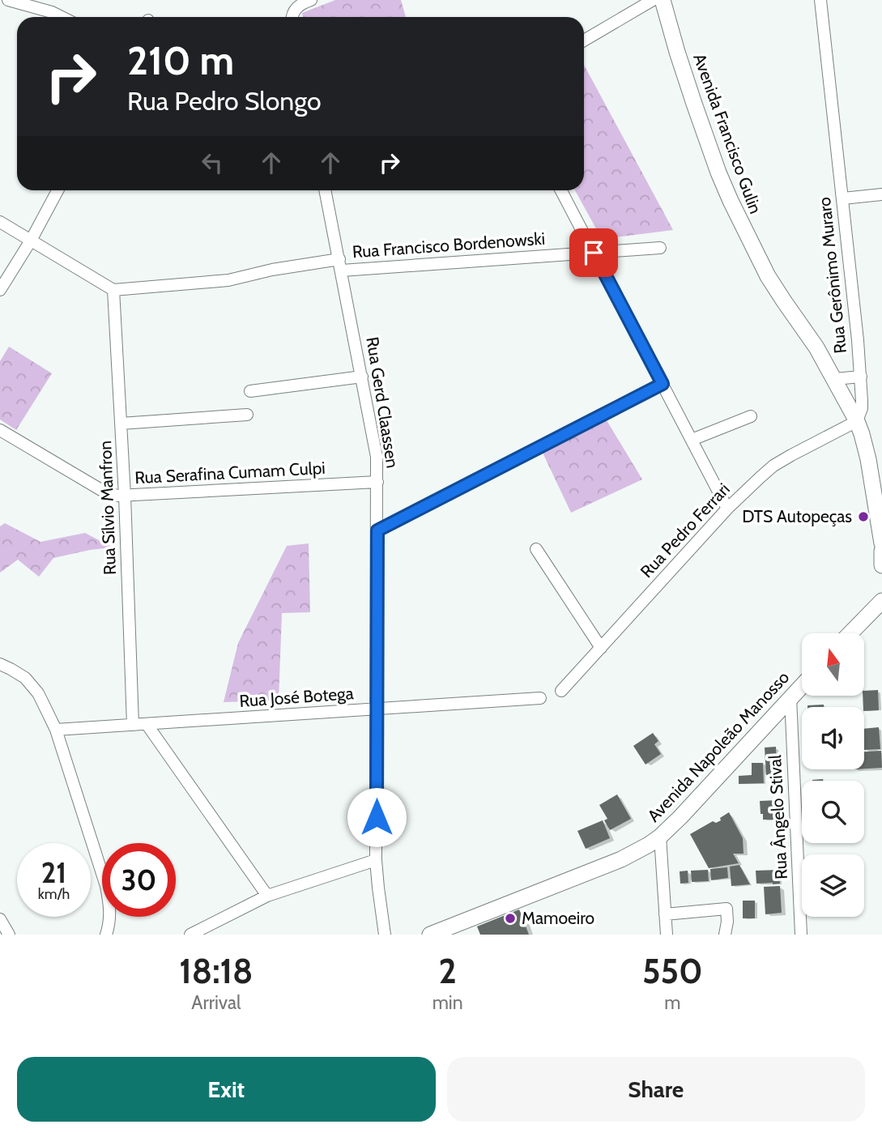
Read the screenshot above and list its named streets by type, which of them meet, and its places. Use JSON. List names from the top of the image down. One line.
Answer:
{"streets":{"street":["Avenida Francisco Gulin","Rua Francisco Bordenowski","Rua Gerônimo Muraro","Rua Gerd Claassen","Rua Serafina Cumam Culpi","Rua Sílvio Manfron","Rua Pedro Ferrari","Rua José Botega","Avenida Napoleão Manosso","Rua Ângelo Stival"]},"crossings":[["Avenida Francisco Gulin","Rua Gerônimo Muraro"],["Avenida Francisco Gulin","Rua Pedro Ferrari"],["Rua Francisco Bordenowski","Rua Gerd Claassen"],["Rua Francisco Bordenowski","Rua Sílvio Manfron"],["Rua Gerônimo Muraro","Rua Pedro Ferrari"],["Rua Gerd Claassen","Rua Serafina Cumam Culpi"],["Rua Gerd Claassen","Rua José Botega"],["Rua Serafina Cumam Culpi","Rua Sílvio Manfron"],["Rua Sílvio Manfron","Rua José Botega"],["Avenida Napoleão Manosso","Rua Ângelo Stival"]],"places":["DTS Autopeças","Mamoeiro"],"north":"top","page":{"turn":["210 m","Rua Pedro Slongo"],"speed":"21 km/h","limit":"30","eta":["18:18","Arrival","2","min","550","m"],"buttons":["Exit","Share"]}}
